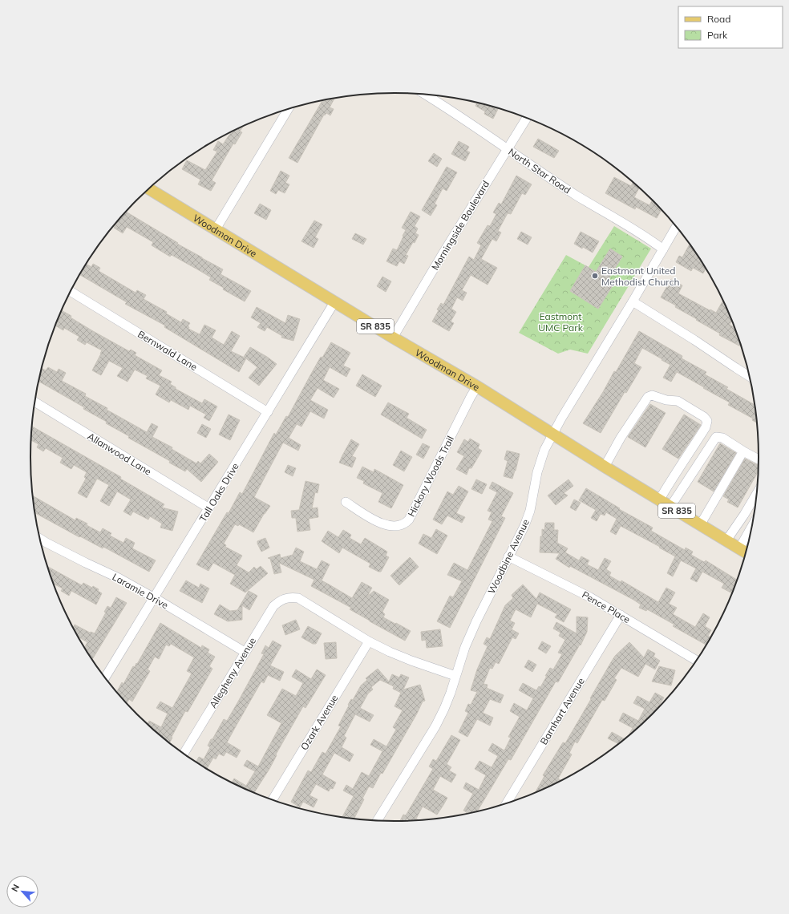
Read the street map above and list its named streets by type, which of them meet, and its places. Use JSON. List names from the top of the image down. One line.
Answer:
{"streets":{"main road":["Woodman Drive","SR 835"],"street":["North Star Road","Morningside Boulevard","Bernwald Lane","Allanwood Lane","Hickory Woods Trail","Tall Oaks Drive","Woodbine Avenue","Laramie Drive","Pence Place","Allegheny Avenue","Barnhart Avenue","Ozark Avenue"]},"crossings":[["North Star Road","Morningside Boulevard"],["North Star Road","Woodbine Avenue"],["Morningside Boulevard","Woodman Drive"],["Woodman Drive","Hickory Woods Trail"],["Woodman Drive","Tall Oaks Drive"],["Woodman Drive","Woodbine Avenue"],["Bernwald Lane","Tall Oaks Drive"],["Allanwood Lane","Tall Oaks Drive"],["Tall Oaks Drive","Laramie Drive"],["Woodbine Avenue","Pence Place"],["Laramie Drive","Allegheny Avenue"],["Pence Place","Barnhart Avenue"],["Allegheny Avenue","Ozark Avenue"]],"parks":["Eastmont UMC Park"],"places":["Eastmont United Methodist Church"],"legend":["Road","Park"],"north":"top left"}
